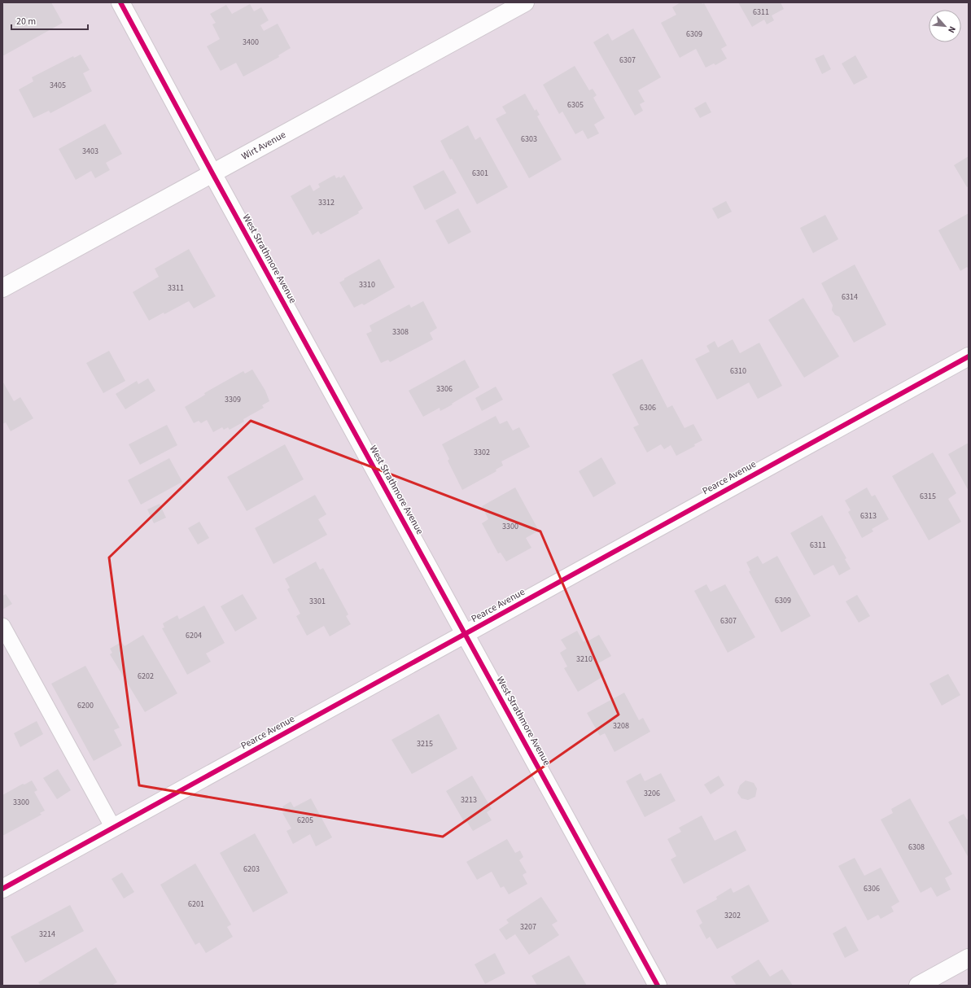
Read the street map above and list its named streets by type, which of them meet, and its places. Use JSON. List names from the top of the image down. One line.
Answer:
{"streets":{"street":["Wirt Avenue","West Strathmore Avenue","Pearce Avenue"]},"crossings":[["Wirt Avenue","West Strathmore Avenue"],["West Strathmore Avenue","Pearce Avenue"]],"house_numbers":["6311","6309","3400","6307","3405","6305","6303","3403","6301","3312","3310","3311","6314","3308","6310","3306","3309","6306","3302","6315","6313","3300","6311","6309","3301","6307","6204","3210","6202","6200","3208","3215","3206","3213","3300","6205","6308","6203","6306","6201","3202","3207","3214"],"scale_bar":"20 m","north":"bottom right"}
